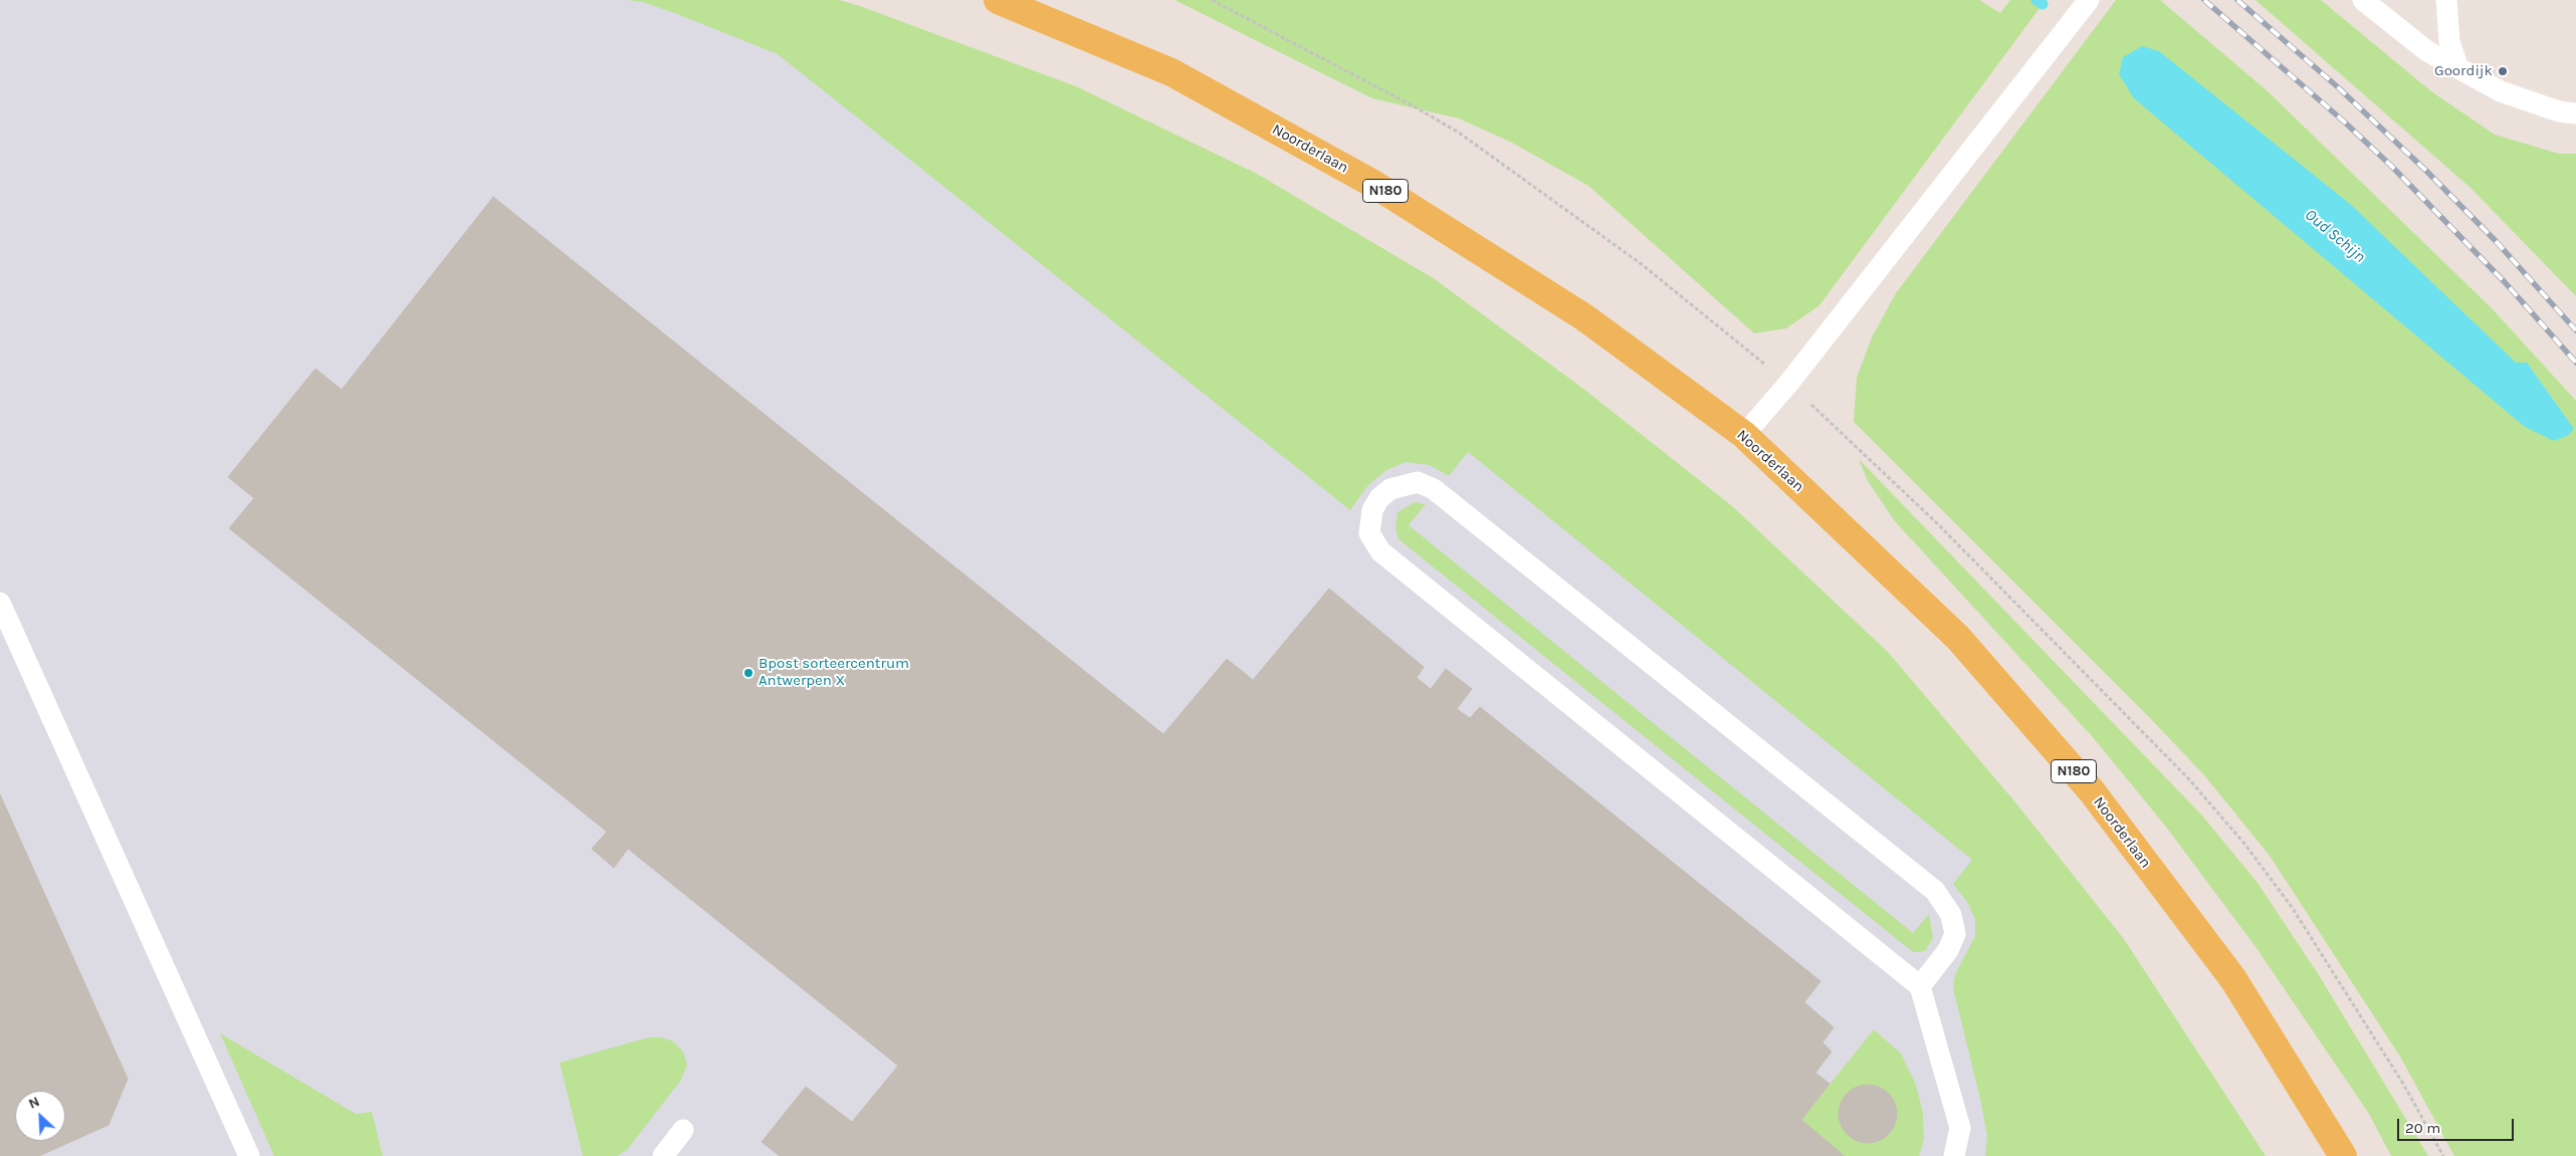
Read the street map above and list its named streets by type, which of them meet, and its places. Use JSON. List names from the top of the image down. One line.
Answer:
{"streets":{"main road":["Noorderlaan","N180"]},"water":["Oud Schijn"],"places":["Goordijk","Bpost sorteercentrum Antwerpen X"],"scale_bar":"20 m","north":"top left"}
